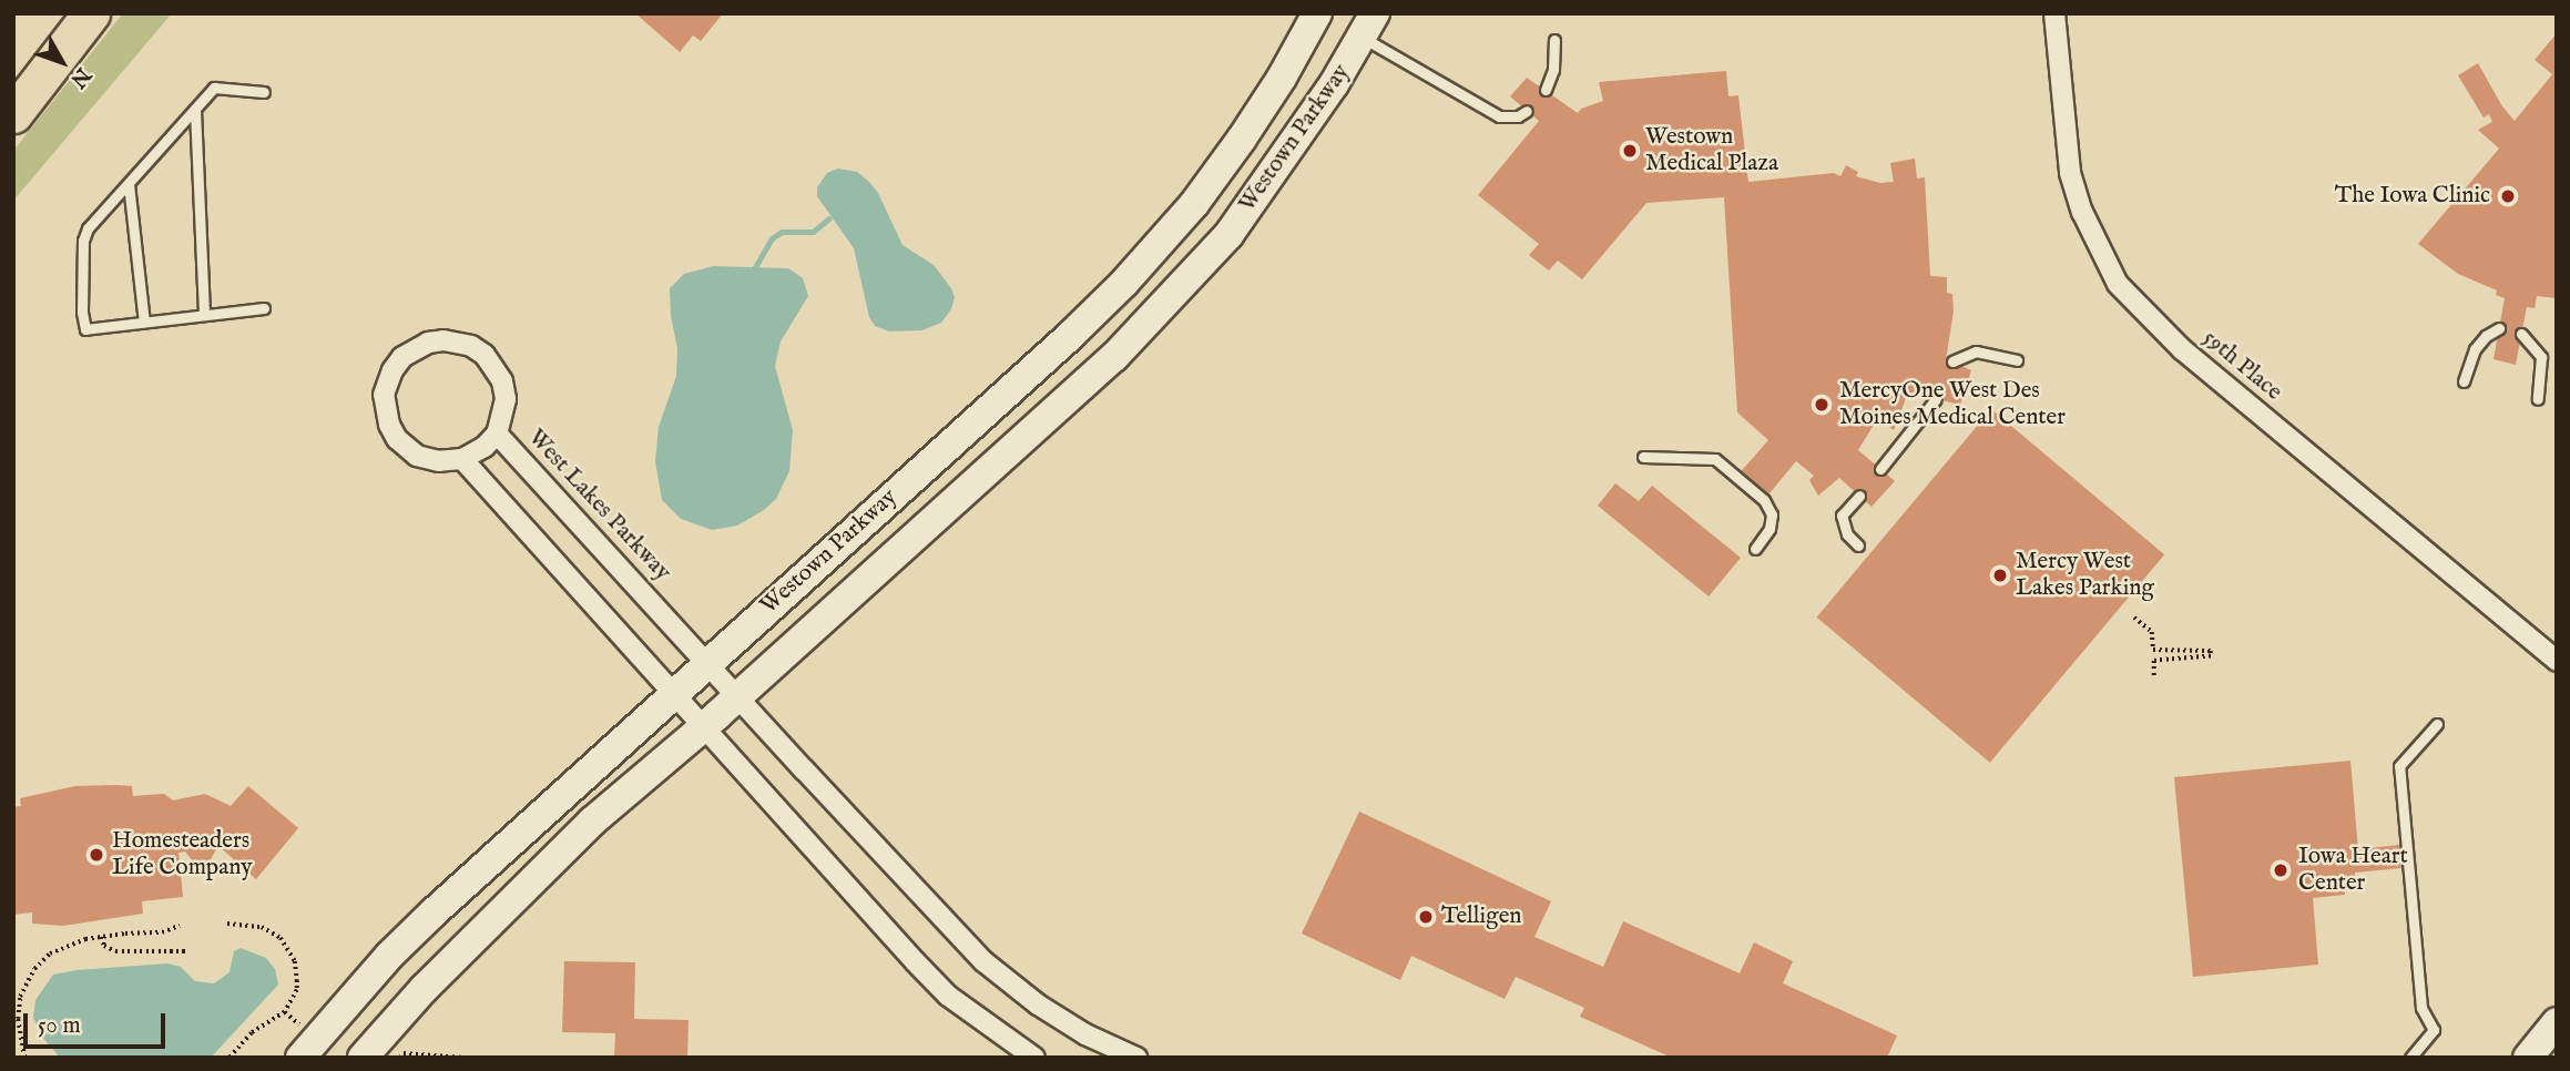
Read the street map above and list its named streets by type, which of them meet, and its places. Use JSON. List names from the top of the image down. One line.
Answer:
{"streets":{"street":["Westown Parkway","59th Place","West Lakes Parkway"]},"crossings":[["Westown Parkway","West Lakes Parkway"]],"places":["Westown Medical Plaza","The Iowa Clinic","MercyOne West Des Moines Medical Center","Mercy West Lakes Parking","Homesteaders Life Company","Iowa Heart Center","Telligen"],"scale_bar":"50 m","north":"bottom right"}
